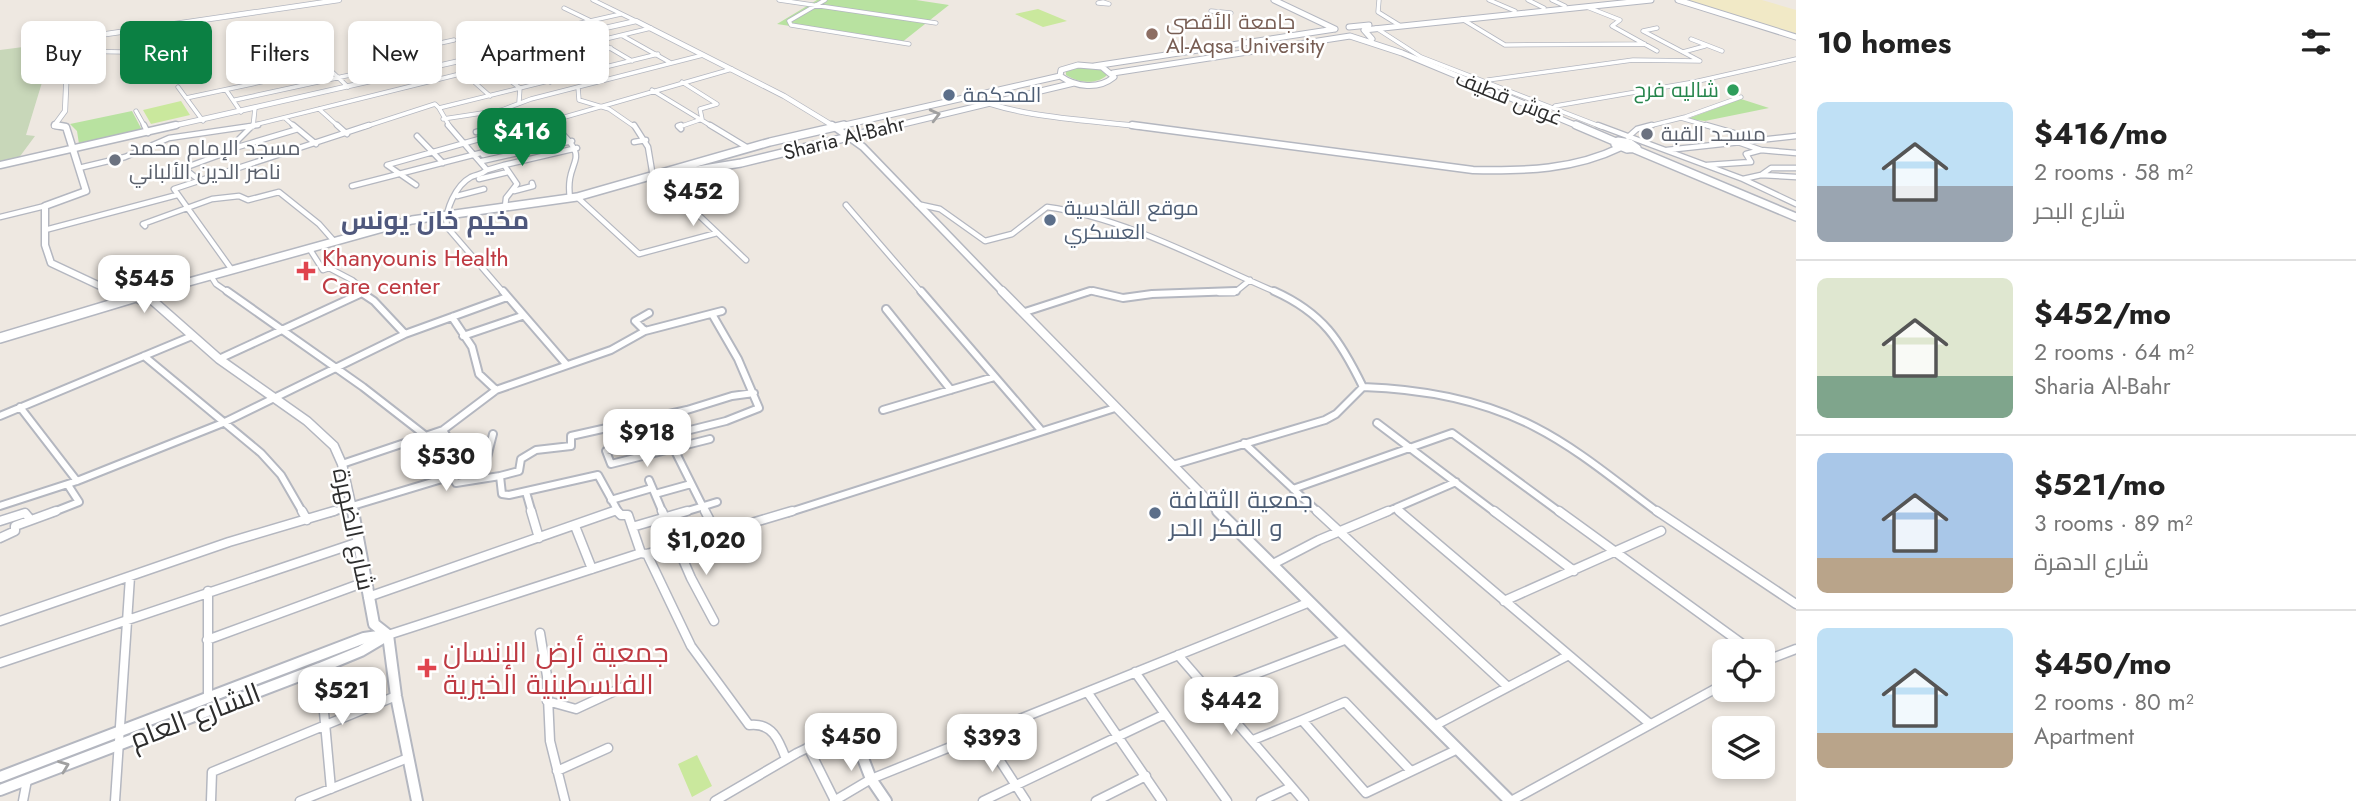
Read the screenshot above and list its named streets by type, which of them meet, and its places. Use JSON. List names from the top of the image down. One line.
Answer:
{"streets":{"main road":["غوش قطيف","Sharia Al-Bahr"],"street":["شارع الضهرة","الشارع العام"]},"crossings":[["غوش قطيف","Sharia Al-Bahr"],["شارع الضهرة","الشارع العام"]],"districts":["مخيم خان يونس"],"places":{"other":["جامعة الأقصى Al-Aqsa University","شاليه فرح","المحكمة","مسجد القبة","مسجد الإمام محمد ناصر الدين الألباني","موقع القادسية العسكري","جمعية الثقافة و الفكر الحر"],"health":["Khanyounis Health Care center","جمعية أرض الإنسان الفلسطينية الخيرية"]},"page":{"heading":"10 homes","chip":["Buy","Rent","Filters","New","Apartment"],"list":[{"name":"$416/mo","note":"2 rooms · 58 m² · شارع البحر"},{"name":"$452/mo","note":"2 rooms · 64 m² · Sharia Al-Bahr"},{"name":"$521/mo","note":"3 rooms · 89 m² · شارع الدهرة"},{"name":"$450/mo","note":"2 rooms · 80 m² · Apartment"}],"price":["$416","$452","$545","$918","$530","$1,020","$521","$442","$450","$393"]}}
